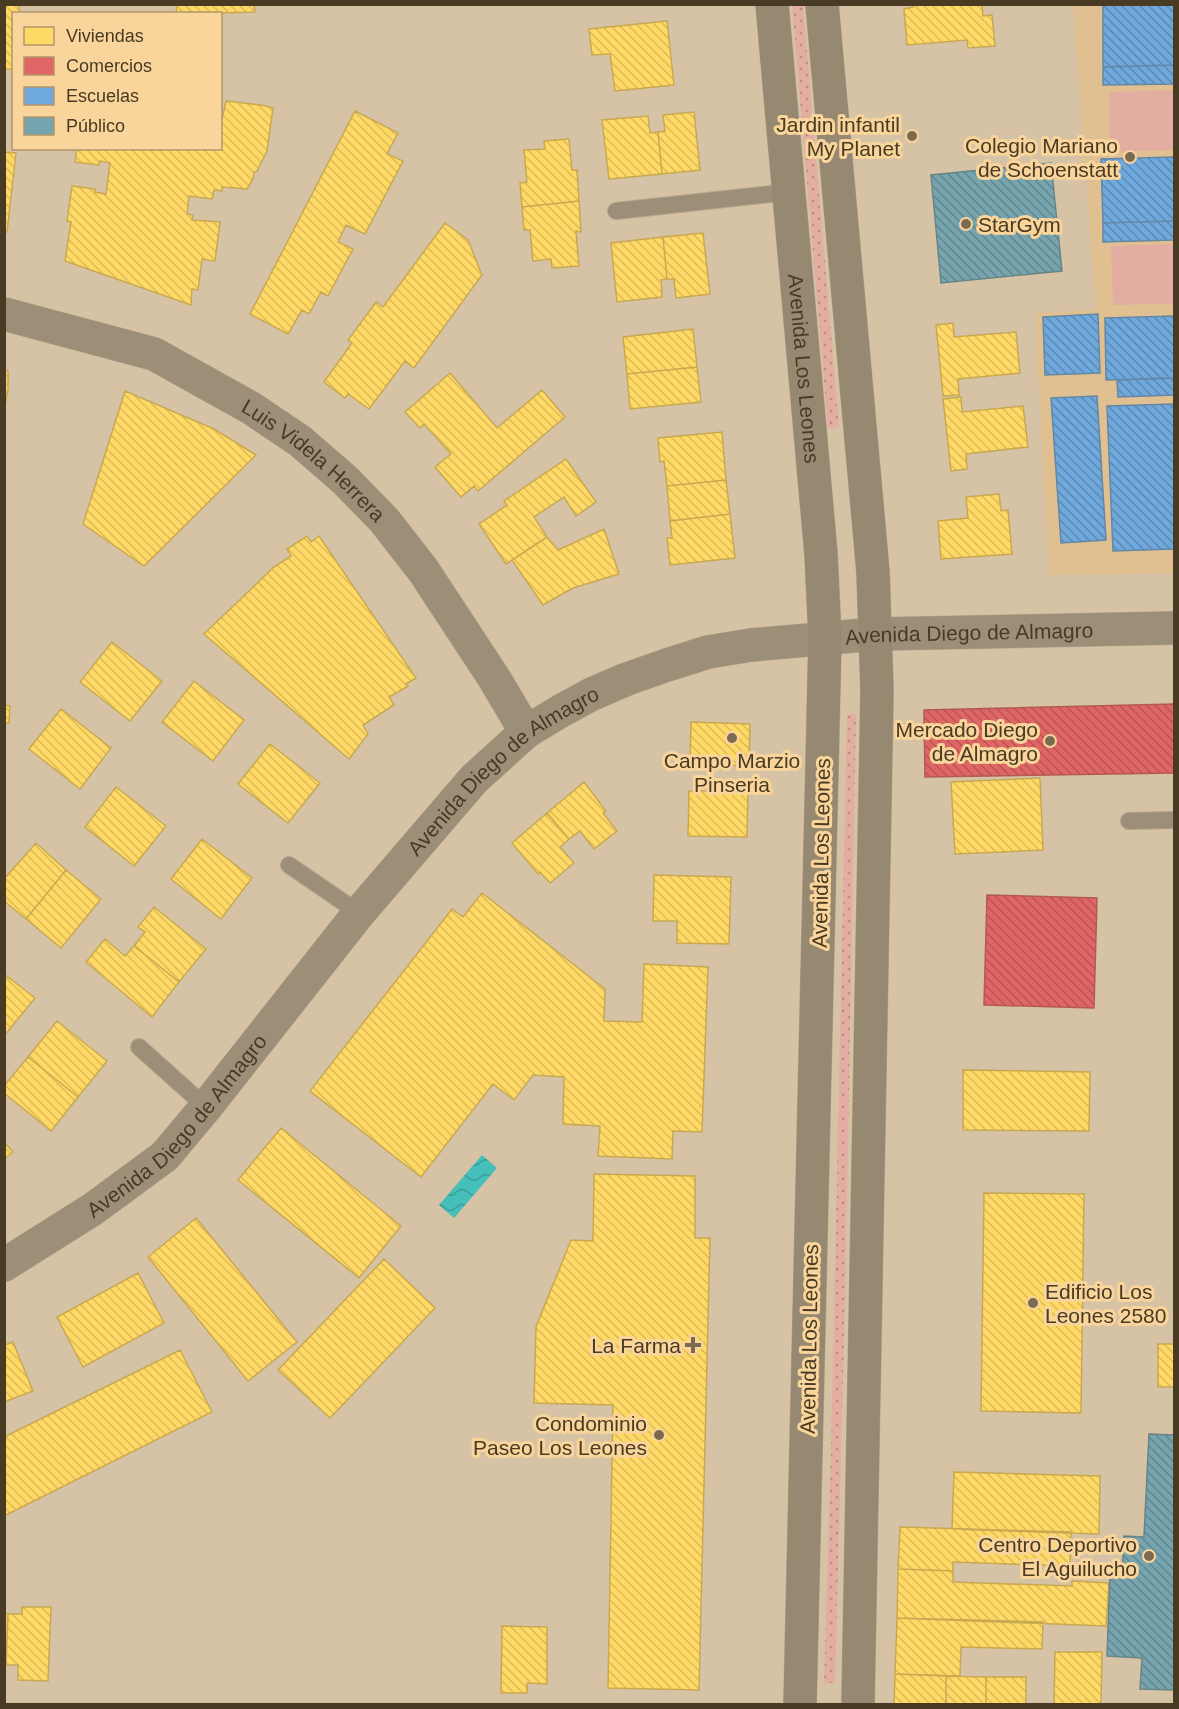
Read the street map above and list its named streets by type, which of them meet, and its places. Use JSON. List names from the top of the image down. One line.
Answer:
{"streets":{"main road":["Avenida Los Leones"],"street":["Luis Videla Herrera","Avenida Diego de Almagro"]},"crossings":[["Avenida Los Leones","Avenida Diego de Almagro"],["Luis Videla Herrera","Avenida Diego de Almagro"]],"places":{"other":["Jardin infantil My Planet","Colegio Mariano de Schoenstatt","StarGym","Campo Marzio Pinseria","Mercado Diego de Almagro","Edificio Los Leones 2580","Condominio Paseo Los Leones","Centro Deportivo El Aguilucho"],"health":["La Farma"]},"legend":["Viviendas","Comercios","Escuelas","Público"]}
